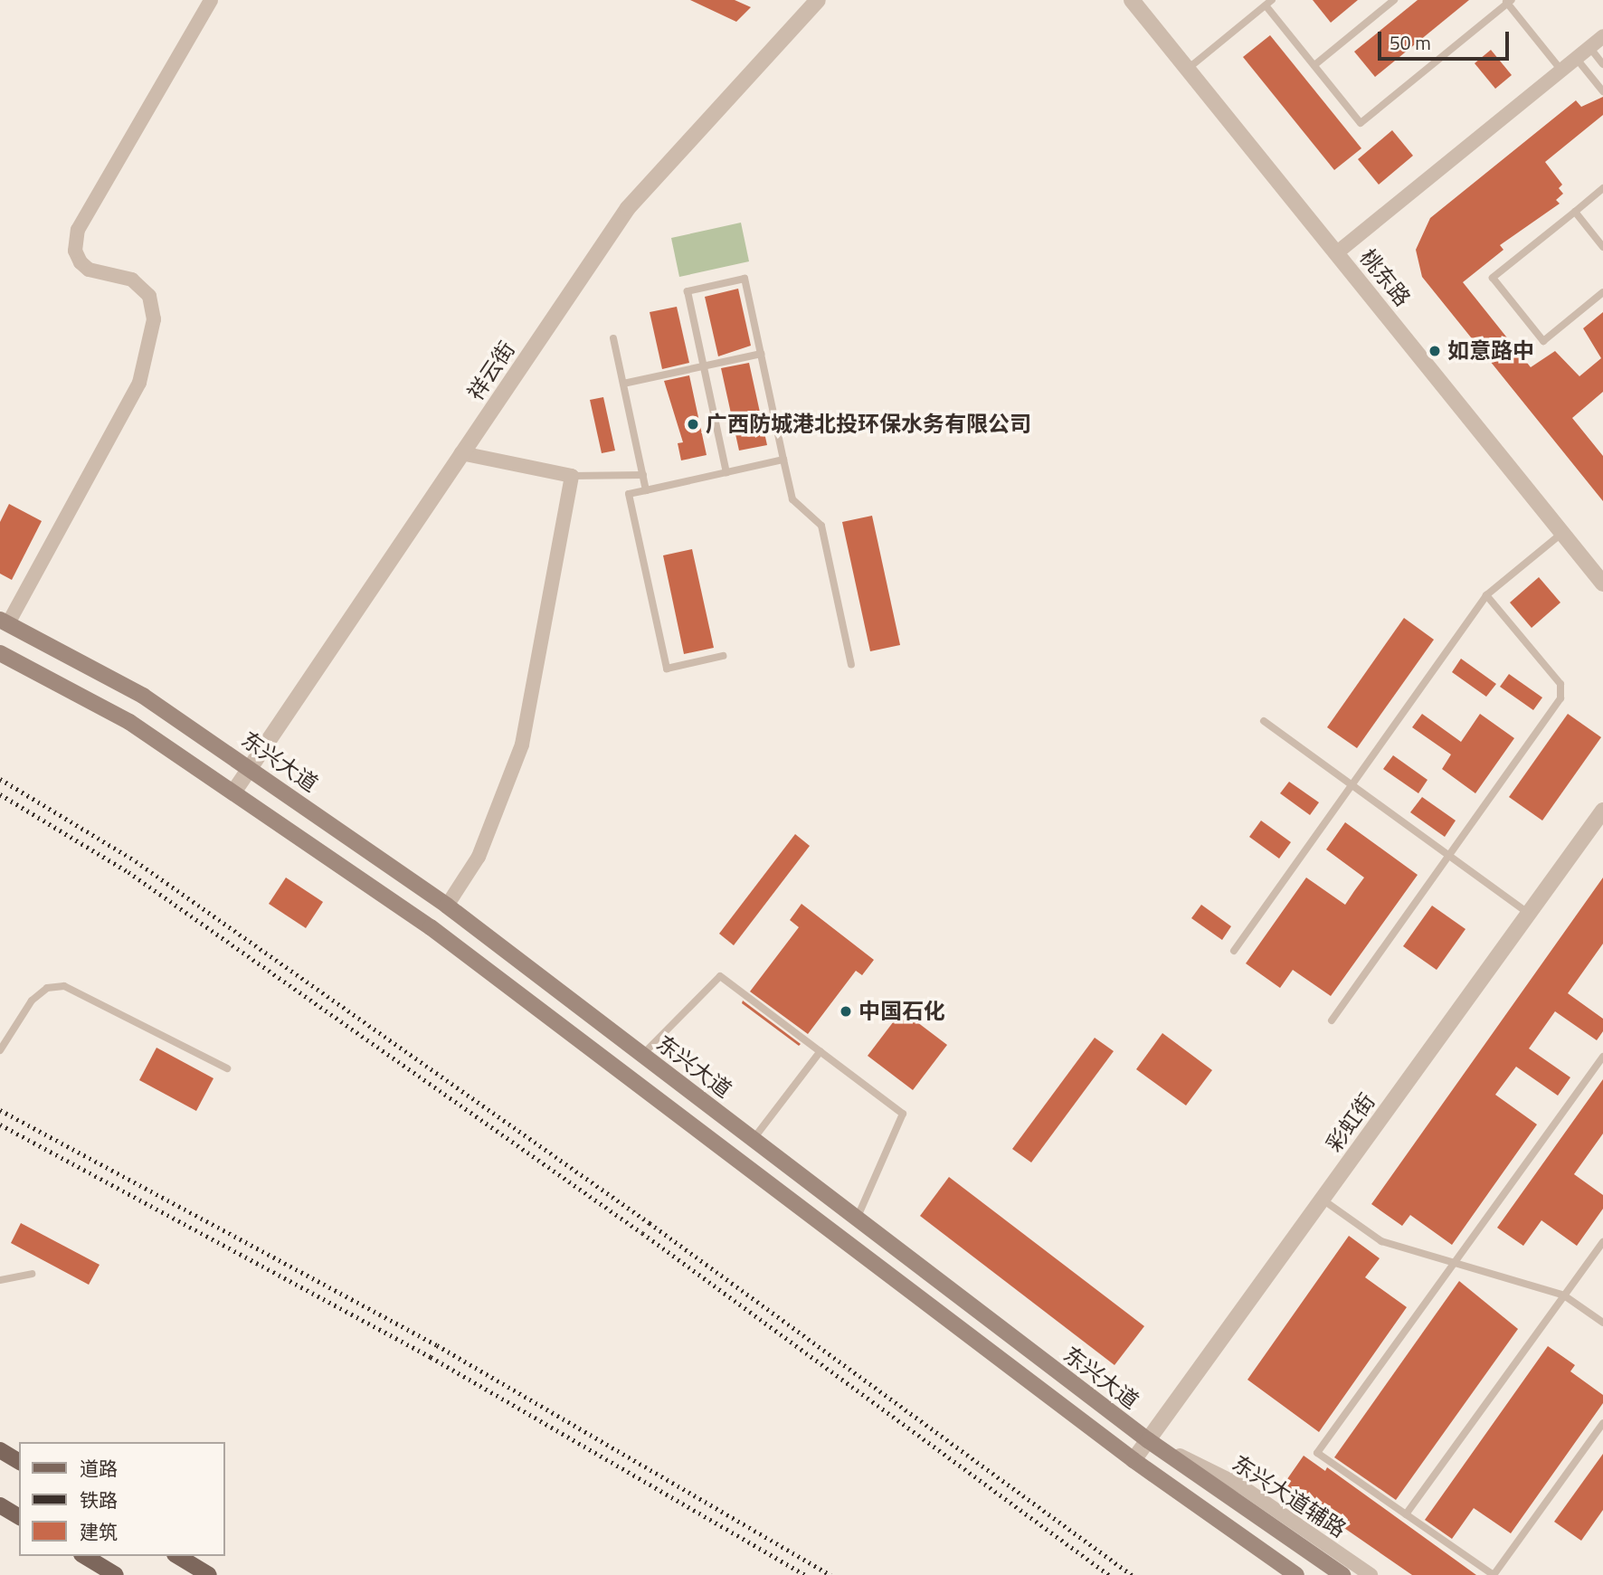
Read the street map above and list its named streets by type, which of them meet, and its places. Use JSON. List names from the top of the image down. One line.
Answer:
{"streets":{"main road":["东兴大道"],"street":["桃东路","祥云街","彩虹街","东兴大道辅路"]},"crossings":[["祥云街","东兴大道"],["东兴大道","彩虹街"],["东兴大道","东兴大道辅路"],["彩虹街","东兴大道辅路"]],"places":["如意路中","广西防城港北投环保水务有限公司","中国石化"],"legend":["道路","铁路","建筑"],"scale_bar":"50 m"}
